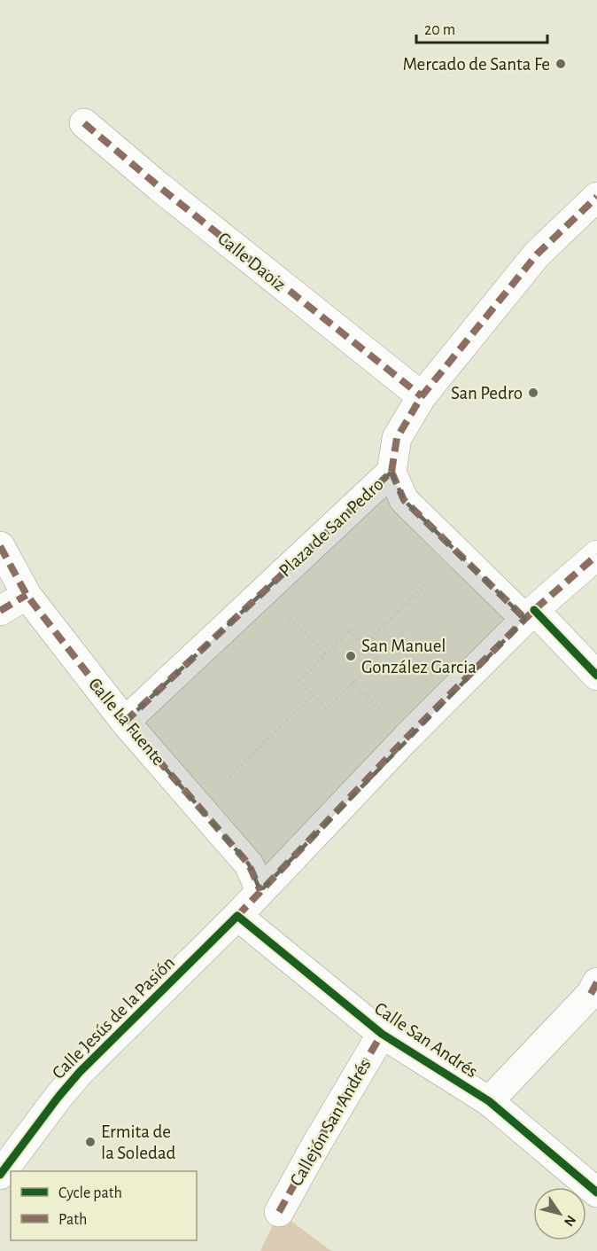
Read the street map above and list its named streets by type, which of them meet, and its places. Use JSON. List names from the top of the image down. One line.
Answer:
{"streets":{"street":["Calle Daoiz","Plaza de San Pedro","Calle La Fuente","Calle Jesús de la Pasión","Calle San Andrés","Callejón San Andrés"]},"crossings":[["Plaza de San Pedro","Calle La Fuente"],["Calle Jesús de la Pasión","Calle San Andrés"],["Calle San Andrés","Callejón San Andrés"]],"places":["Mercado de Santa Fe","San Pedro","San Manuel González Garcia","Ermita de la Soledad"],"legend":["Cycle path","Path"],"scale_bar":"20 m","north":"bottom right"}
